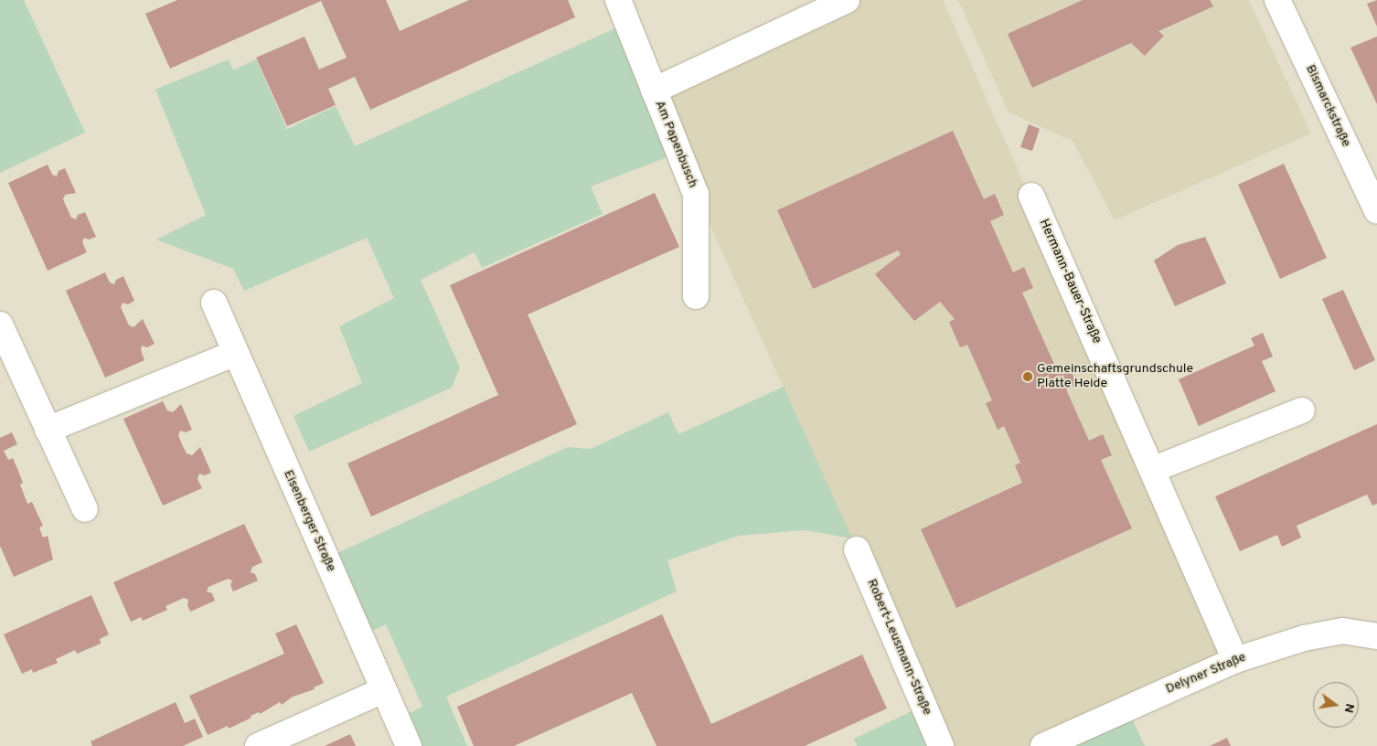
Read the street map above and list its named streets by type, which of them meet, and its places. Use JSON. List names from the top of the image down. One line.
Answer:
{"streets":{"street":["Bismarckstraße","Am Papenbusch","Hermann-Bauer-Straße","Eisenberger Straße","Robert-Leusmann-Straße","Delyner Straße"]},"crossings":[["Hermann-Bauer-Straße","Delyner Straße"]],"places":["Gemeinschaftsgrundschule Platte Heide"],"north":"right"}
